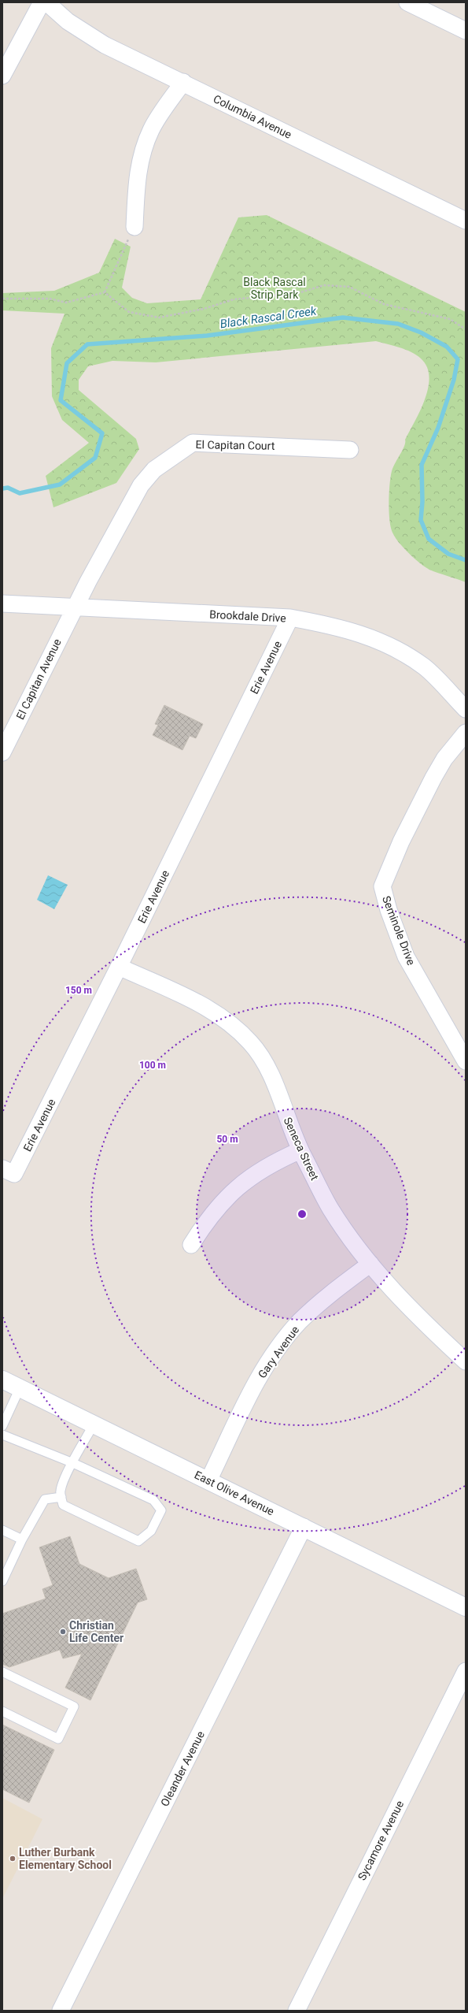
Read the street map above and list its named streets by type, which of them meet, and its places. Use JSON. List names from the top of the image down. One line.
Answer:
{"streets":{"main road":["East Olive Avenue"],"street":["Columbia Avenue","El Capitan Court","Brookdale Drive","Erie Avenue","El Capitan Avenue","Seminole Drive","Seneca Street","Gary Avenue","Oleander Avenue","Sycamore Avenue"]},"crossings":[["El Capitan Court","Brookdale Drive"],["El Capitan Court","El Capitan Avenue"],["Brookdale Drive","Erie Avenue"],["Brookdale Drive","El Capitan Avenue"],["Erie Avenue","Seneca Street"],["Seneca Street","Gary Avenue"],["Gary Avenue","East Olive Avenue"],["East Olive Avenue","Oleander Avenue"]],"water":["Black Rascal Creek"],"parks":["Black Rascal Strip Park"],"places":["Christian Life Center","Luther Burbank Elementary School"],"rings":["150 m","100 m","50 m"]}
